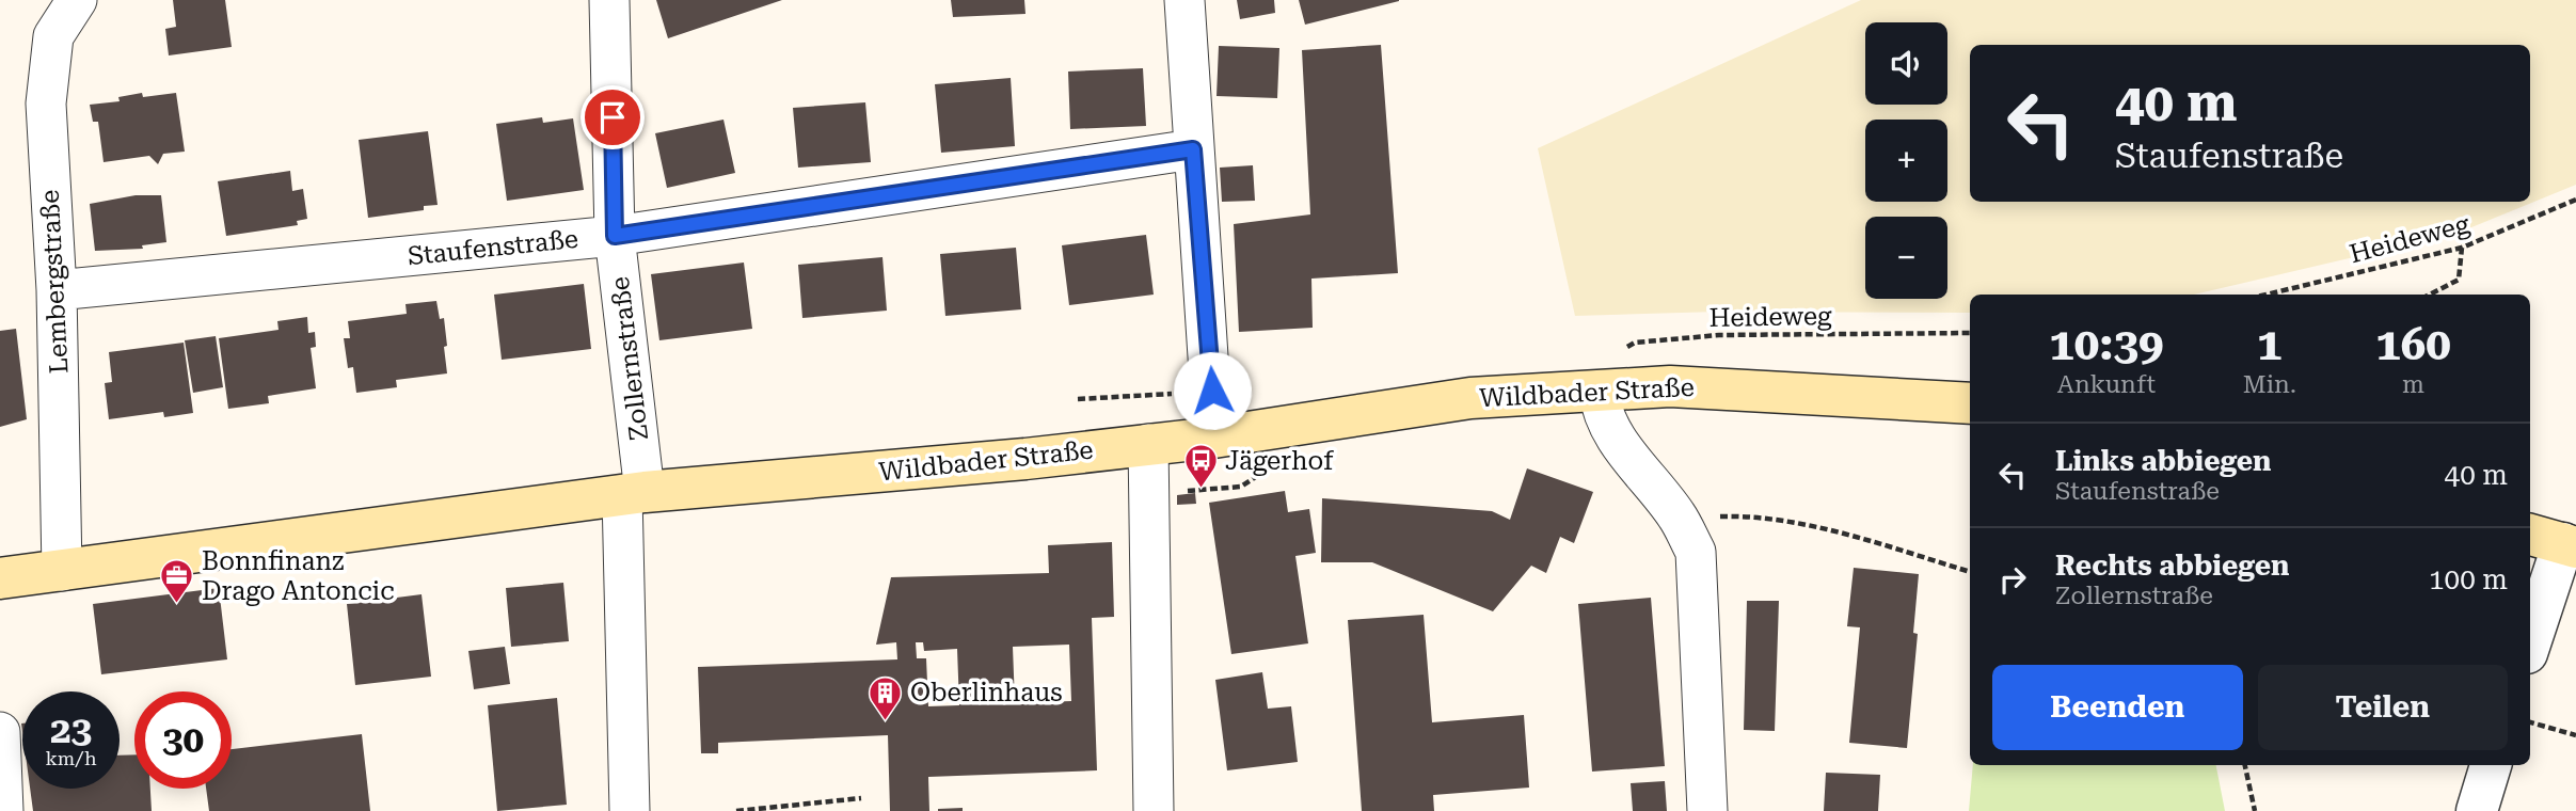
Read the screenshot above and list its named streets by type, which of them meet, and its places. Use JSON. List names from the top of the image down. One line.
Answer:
{"streets":{"main road":["Wildbader Straße"],"street":["Staufenstraße","Lembergstraße","Zollernstraße"],"path":["Heideweg"]},"crossings":[["Heideweg","Wildbader Straße"],["Staufenstraße","Lembergstraße"],["Staufenstraße","Zollernstraße"],["Lembergstraße","Wildbader Straße"],["Zollernstraße","Wildbader Straße"]],"places":{"bus stop":["Jägerhof"],"office":["Bonnfinanz Drago Antoncic"],"building":["Oberlinhaus"]},"page":{"map_buttons":["+","−"],"turn":["40 m","Staufenstraße"],"eta":["10:39","Ankunft","1","Min.","160","m"],"list":[{"name":"Links abbiegen","note":"Staufenstraße","value":"40 m"},{"name":"Rechts abbiegen","note":"Zollernstraße","value":"100 m"}],"buttons":["Beenden","Teilen"],"speed":"23 km/h","limit":"30"}}
